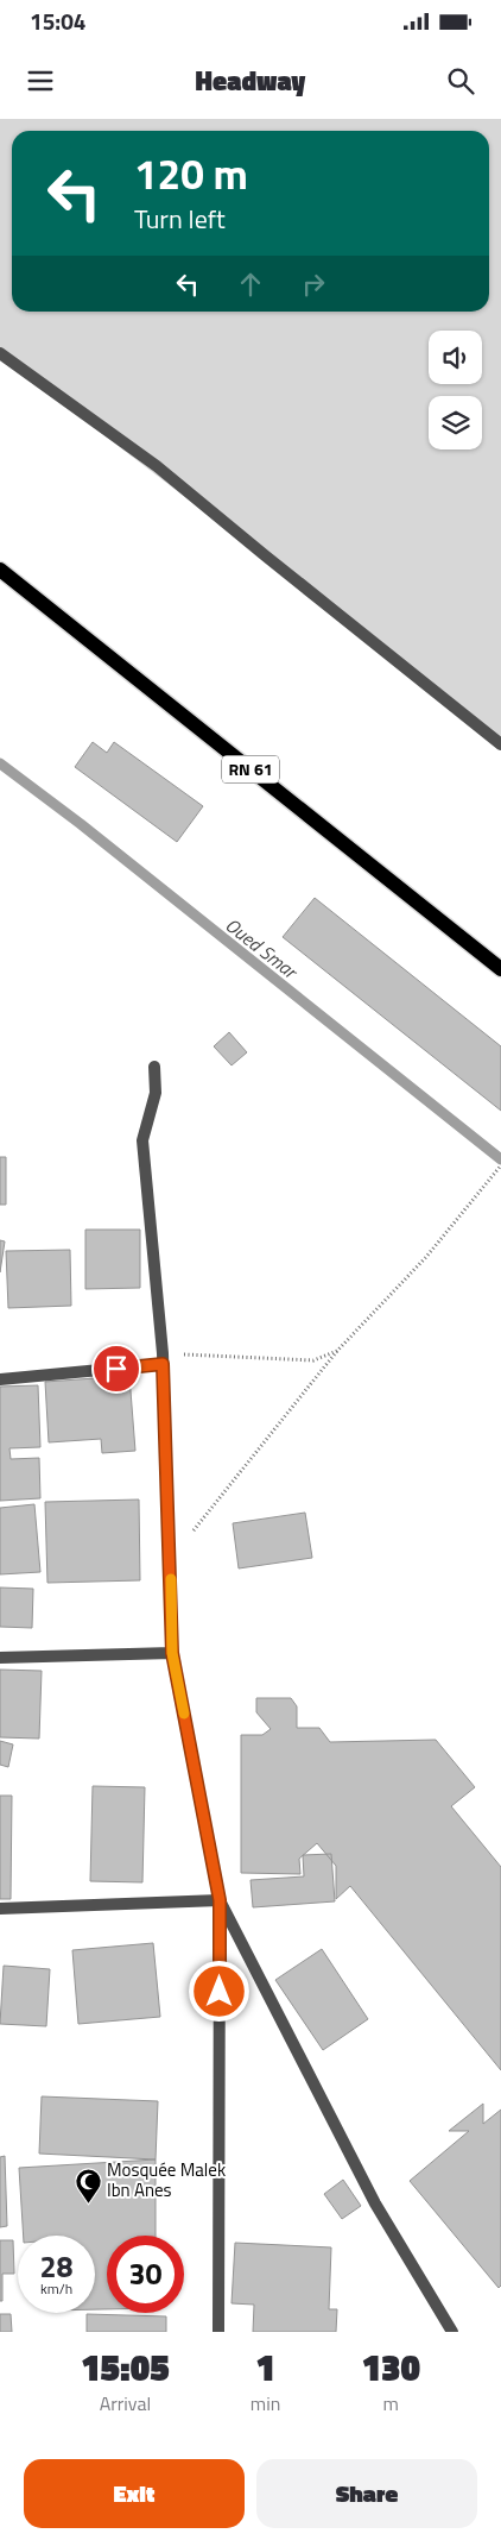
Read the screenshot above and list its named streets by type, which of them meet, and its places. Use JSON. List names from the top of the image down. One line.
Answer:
{"streets":{"main road":["RN 61"]},"water":["Oued Smar"],"places":{"mosque":["Mosquée Malek Ibn Anes"]},"page":{"status":"15:04","header":"Headway","turn":["120 m","Turn left"],"speed":"28 km/h","limit":"30","eta":["15:05","Arrival","1","min","130","m"],"buttons":["Exit","Share"]}}
